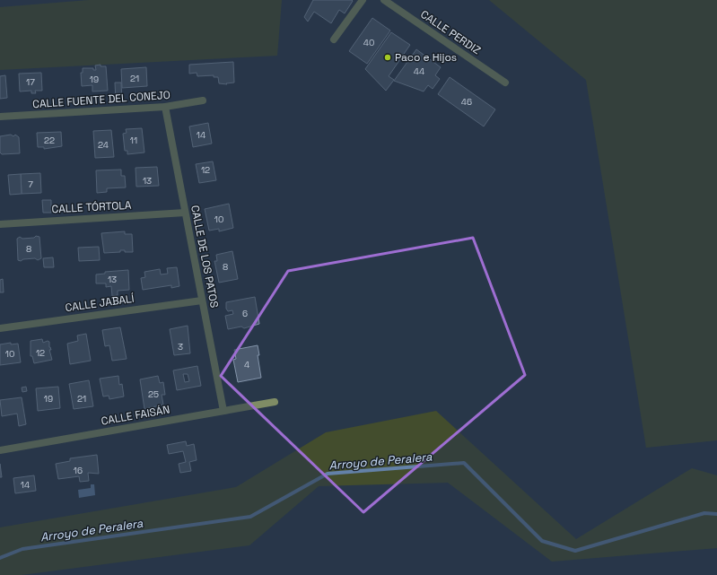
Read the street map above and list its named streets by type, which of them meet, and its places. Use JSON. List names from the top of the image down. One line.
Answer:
{"streets":{"street":["CALLE PERDIZ","CALLE FUENTE DEL CONEJO","CALLE TÓRTOLA","CALLE DE LOS PATOS","CALLE JABALÍ","CALLE FAISÁN"]},"crossings":[["CALLE FUENTE DEL CONEJO","CALLE DE LOS PATOS"],["CALLE TÓRTOLA","CALLE DE LOS PATOS"],["CALLE DE LOS PATOS","CALLE JABALÍ"],["CALLE DE LOS PATOS","CALLE FAISÁN"]],"water":["Arroyo de Peralera"],"places":["Paco e Hijos"],"house_numbers":["40","44","21","19","17","46","14","22","11","24","12","13","7","10","8","8","13","6","3","12","10","4","25","19","21","16","14"]}
